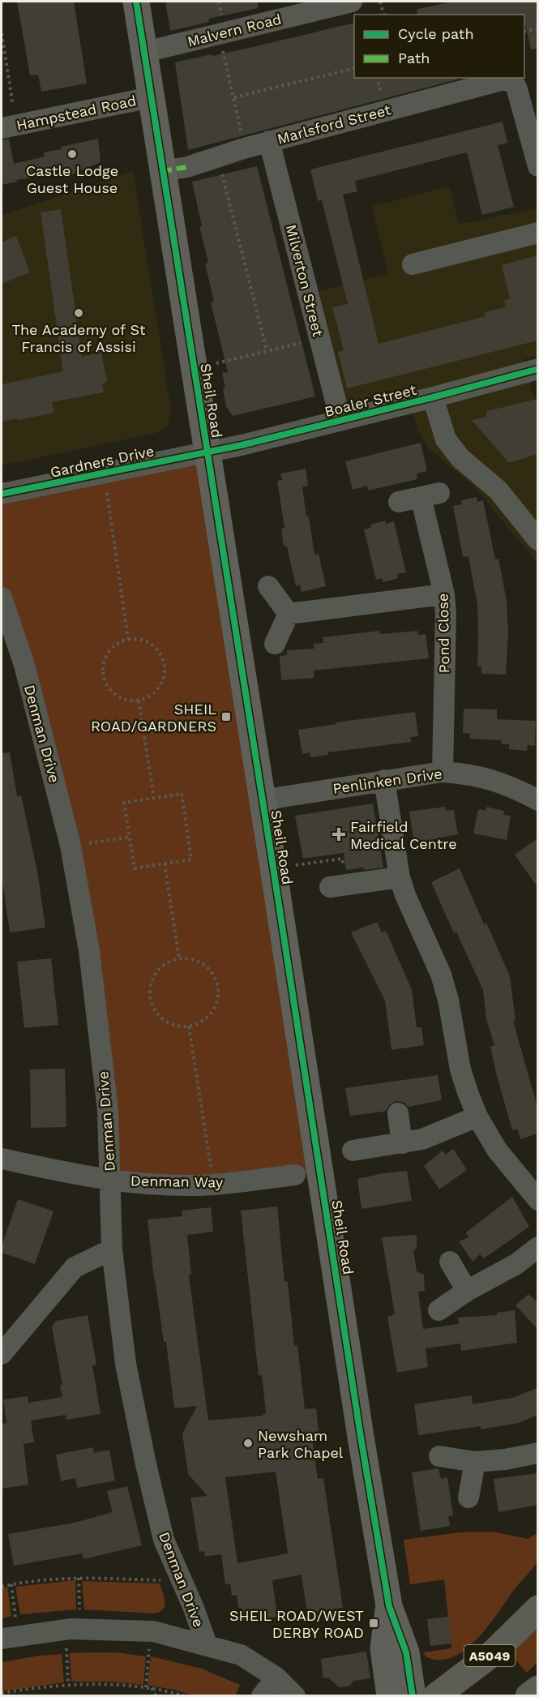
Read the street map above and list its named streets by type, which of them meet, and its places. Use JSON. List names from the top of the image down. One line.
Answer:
{"streets":{"highway":["A5049"],"main road":["Sheil Road"],"street":["Malvern Road","Hampstead Road","Marlsford Street","Milverton Street","Boaler Street","Gardners Drive","Pond Close","Denman Drive","Penlinken Drive","Denman Way"]},"crossings":[["Malvern Road","Sheil Road"],["Hampstead Road","Sheil Road"],["Marlsford Street","Milverton Street"],["Marlsford Street","Sheil Road"],["Milverton Street","Boaler Street"],["Sheil Road","Boaler Street"],["Sheil Road","Gardners Drive"],["Sheil Road","Penlinken Drive"],["Boaler Street","Gardners Drive"],["Pond Close","Penlinken Drive"],["Denman Drive","Denman Way"]],"places":{"other":["Castle Lodge Guest House","The Academy of St Francis of Assisi","Newsham Park Chapel"],"transit":["SHEIL ROAD/GARDNERS","SHEIL ROAD/WEST DERBY ROAD"],"health":["Fairfield Medical Centre"]},"legend":["Cycle path","Path"]}
